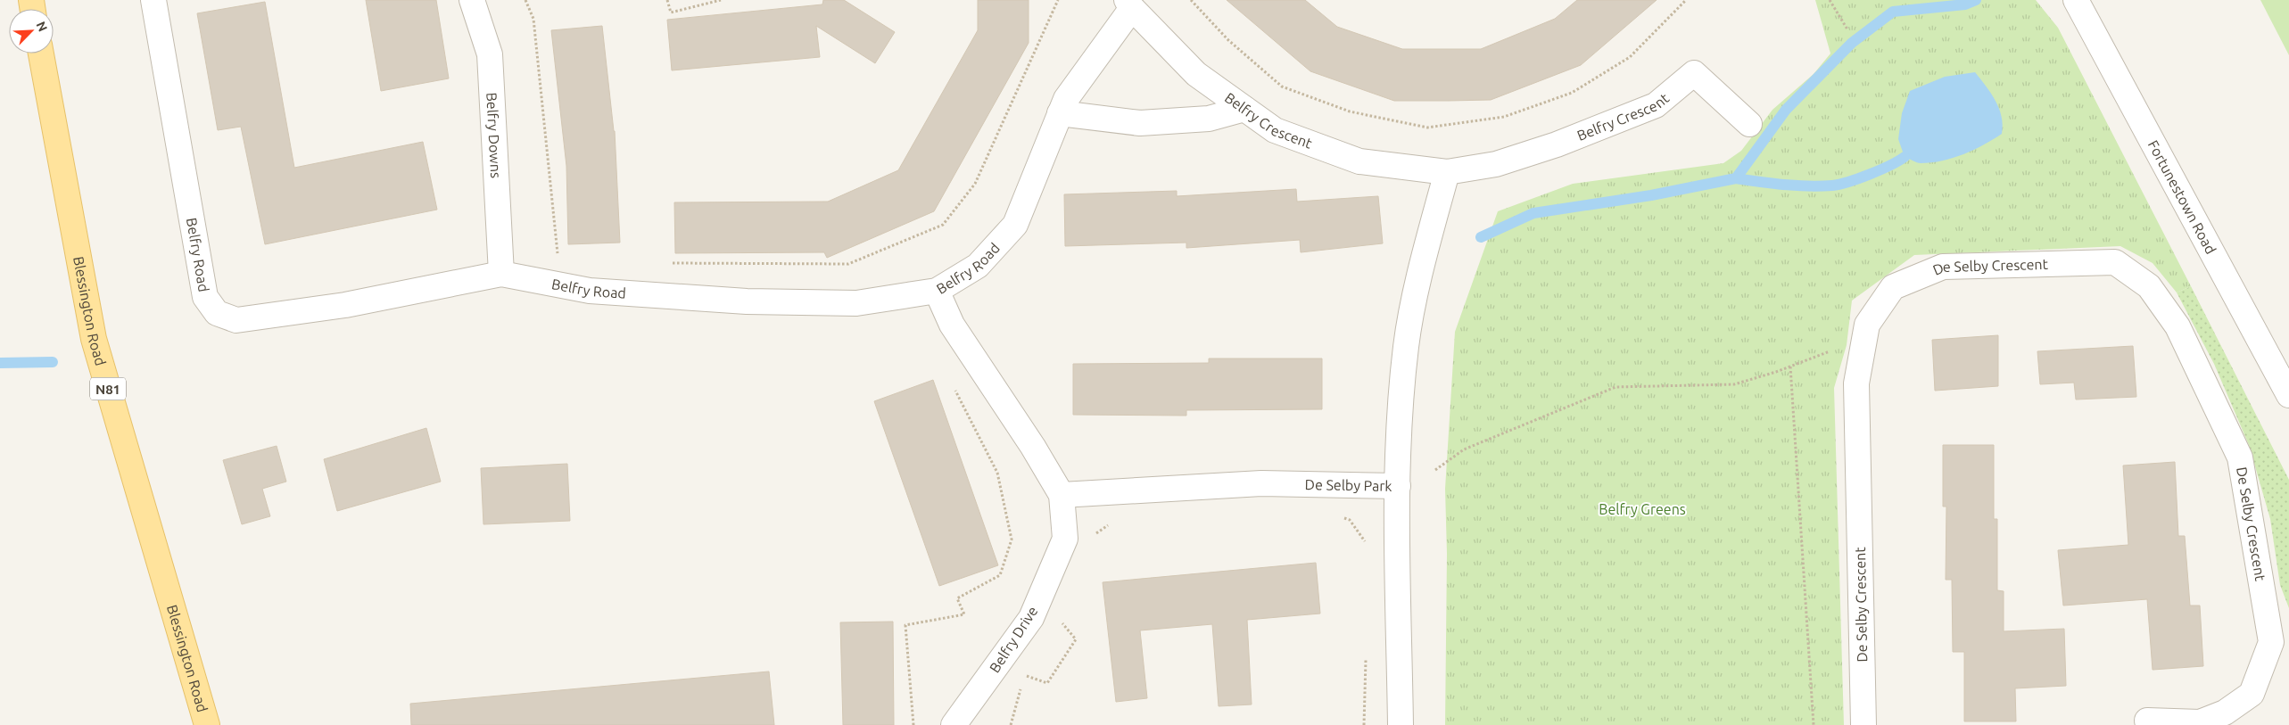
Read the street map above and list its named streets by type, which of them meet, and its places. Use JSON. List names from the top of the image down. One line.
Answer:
{"streets":{"main road":["Blessington Road","N81"],"street":["Belfry Crescent","Belfry Downs","Fortunestown Road","Belfry Road","De Selby Crescent","De Selby Park","Belfry Drive"]},"crossings":[["Belfry Crescent","Belfry Road"],["Belfry Downs","Belfry Road"],["De Selby Park","Belfry Drive"]],"parks":["Belfry Greens"],"north":"top right"}
